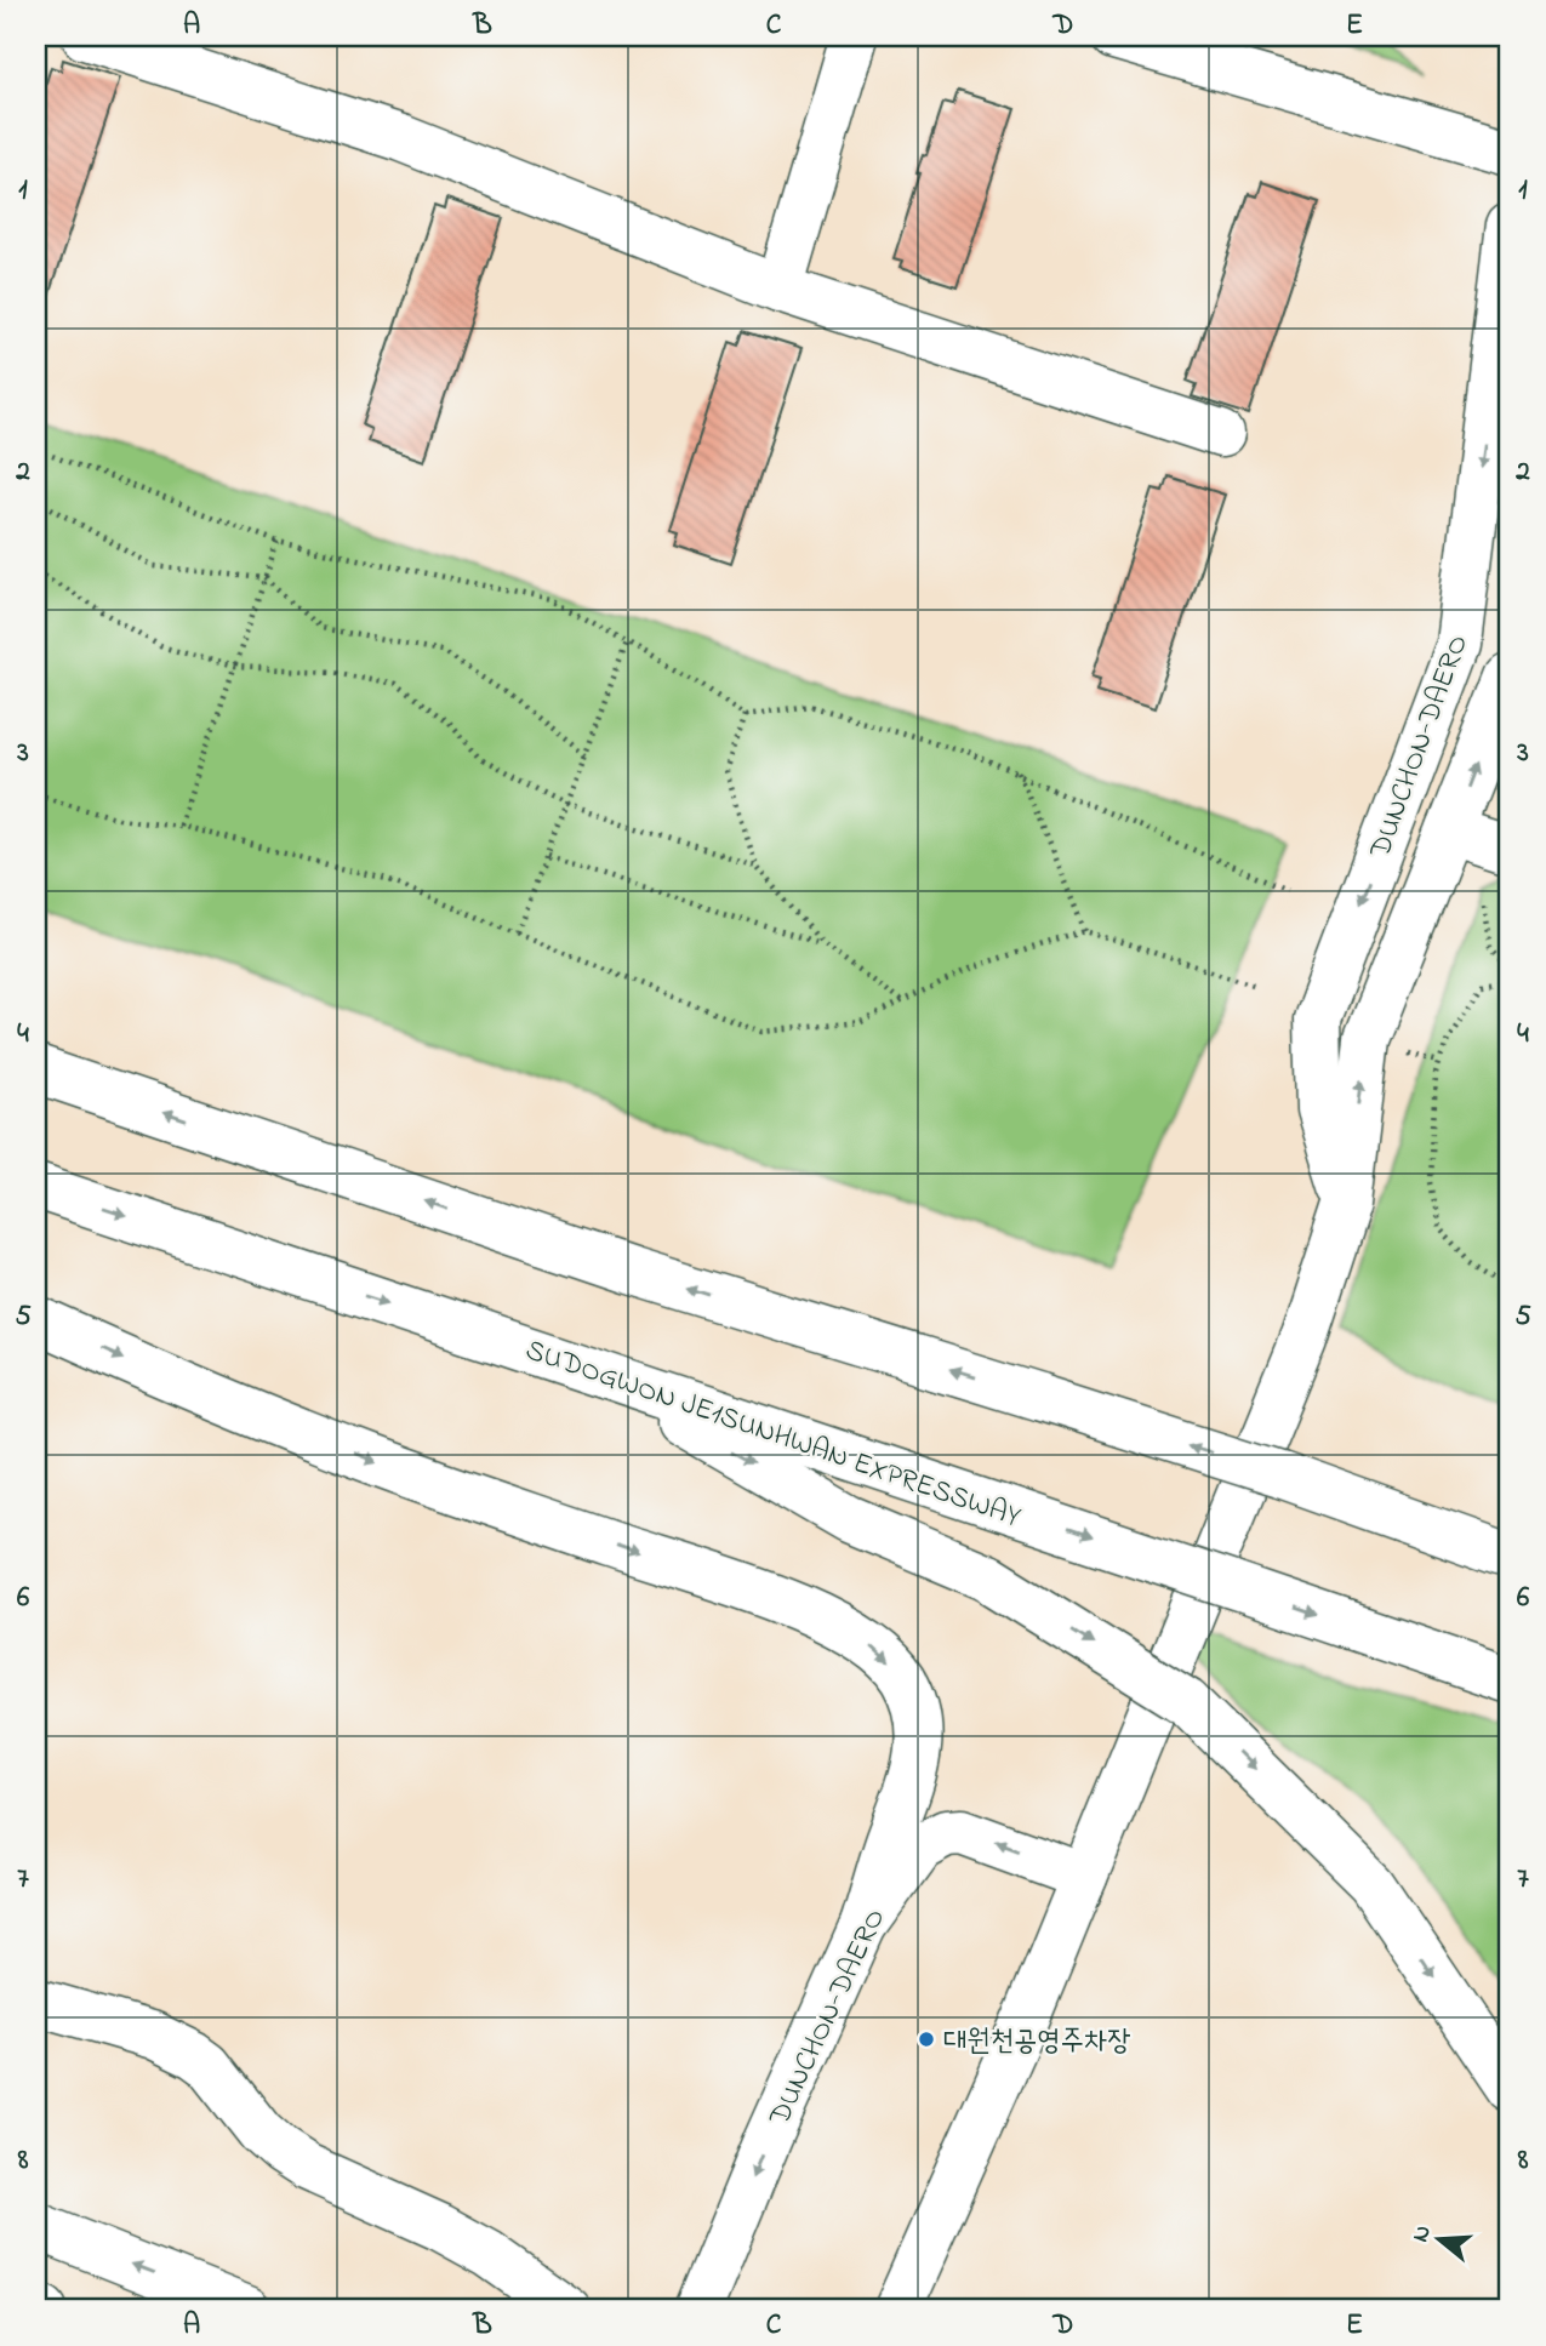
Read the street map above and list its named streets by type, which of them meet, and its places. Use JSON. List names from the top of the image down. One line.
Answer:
{"streets":{"main road":["DUNCHON-DAERO","SUDOGWON JE1SUNHWAN EXPRESSWAY"]},"places":["대원천공영주차장"],"north":"left","grid":{"columns":["A","B","C","D","E"],"rows":["1","2","3","4","5","6","7","8"]}}
